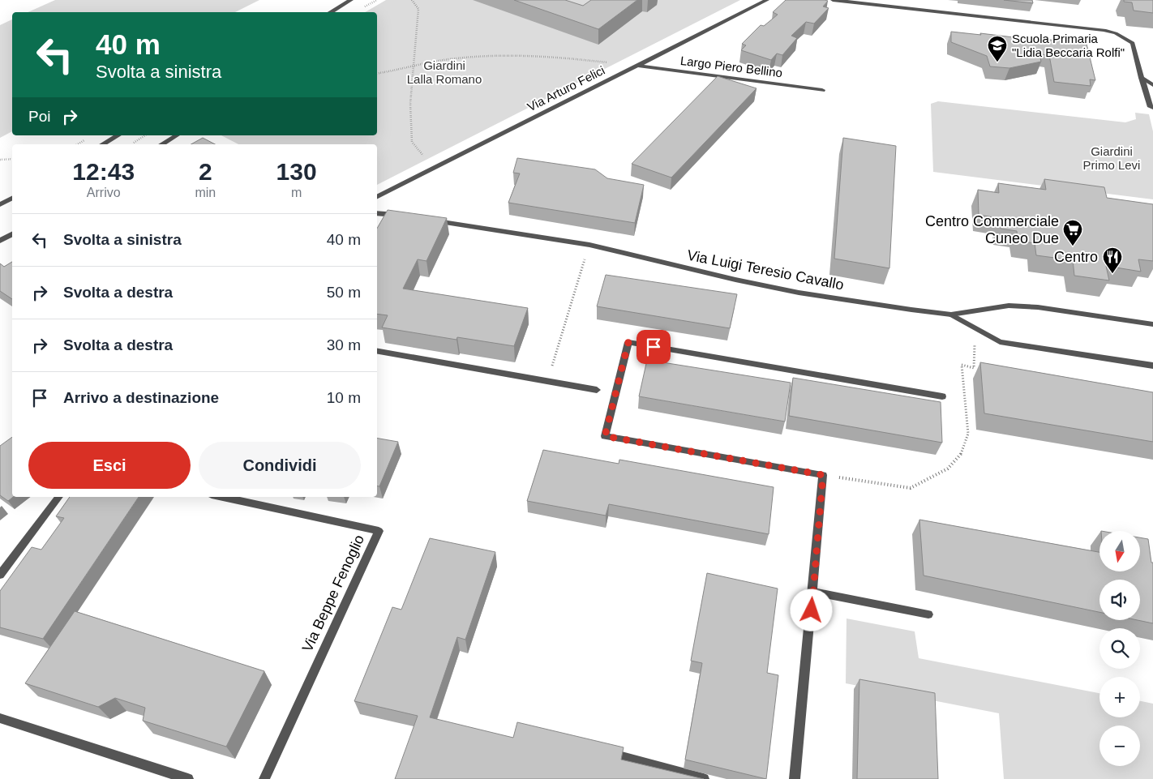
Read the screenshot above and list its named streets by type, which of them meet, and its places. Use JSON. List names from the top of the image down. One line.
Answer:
{"streets":{"street":["Largo Piero Bellino","Via Arturo Felici","Via Luigi Teresio Cavallo","Via Beppe Fenoglio"]},"crossings":[["Largo Piero Bellino","Via Arturo Felici"]],"parks":["Giardini Lalla Romano","Giardini Primo Levi"],"places":{"school or university":["Scuola Primaria \"Lidia Beccaria Rolfi\""],"supermarket":["Centro Commerciale Cuneo Due"],"restaurant":["Centro"]},"north":"bottom","page":{"turn":["40 m","Svolta a sinistra"],"then":"Poi","eta":["12:43","Arrivo","2","min","130","m"],"list":[{"name":"Svolta a sinistra","value":"40 m"},{"name":"Svolta a destra","value":"50 m"},{"name":"Svolta a destra","value":"30 m"},{"name":"Arrivo a destinazione","value":"10 m"}],"buttons":["Esci","Condividi"],"map_buttons":["+","−"]}}
